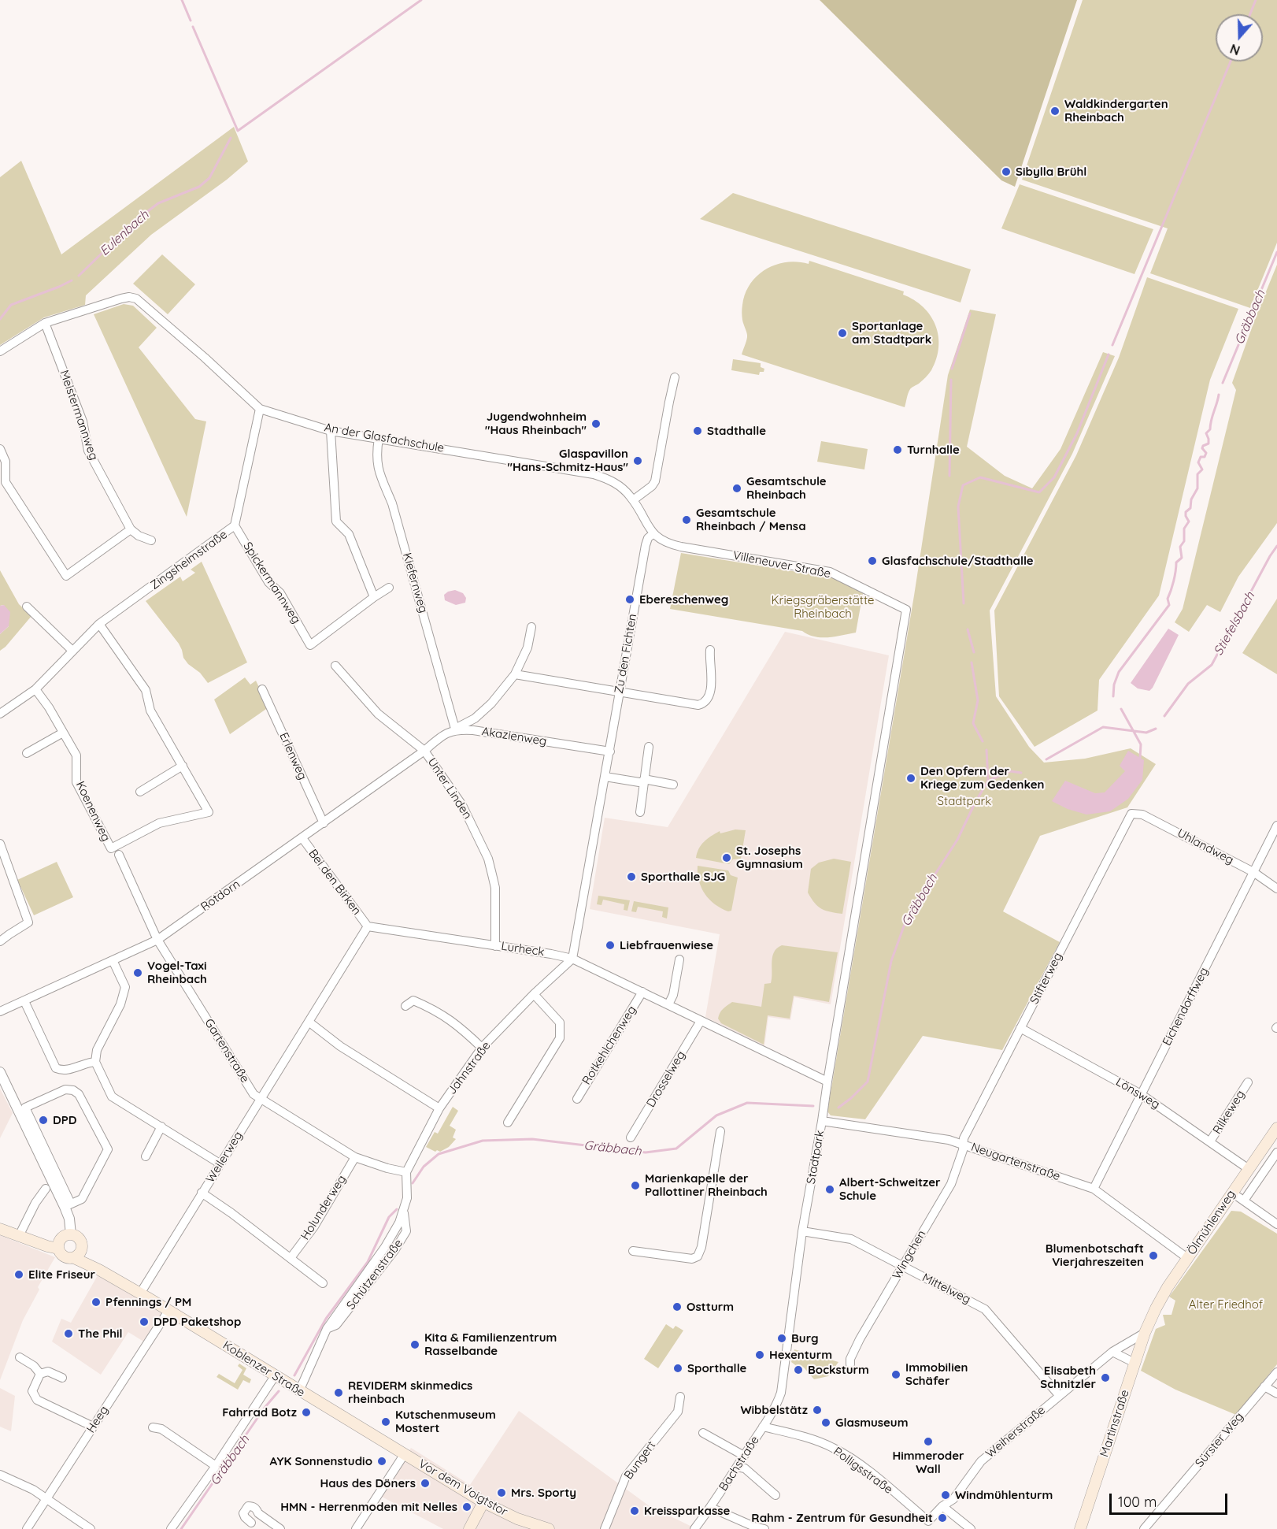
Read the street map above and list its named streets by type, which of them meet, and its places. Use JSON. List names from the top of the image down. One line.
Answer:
{"streets":{"main road":["Ölmühlenweg","Koblenzer Straße","Martinstraße","Vor dem Voigtstor"],"street":["Meistermannweg","An der Glasfachschule","Zingsheimstraße","Villeneuver Straße","Spickermannweg","Kiefernweg","Zu den Fichten","Akazienweg","Erlenweg","Unter Linden","Koenenweg","Uhlandweg","Bei den Birken","Rotdorn","Lurheck","Stifterweg","Eichendorffweg","Rotkehlchenweg","Gartenstraße","Jahnstraße","Drosselweg","Lönsweg","Rilkeweg","Weilerweg","Stadtpark","Neugartenstraße","Holunderweg","Wingchen","Schützenstraße","Mittelweg","Heeg","Weiherstraße","Sürster Weg","Bungert","Bachstraße","Polligsstraße"]},"crossings":[["Meistermannweg","An der Glasfachschule"],["An der Glasfachschule","Zingsheimstraße"],["An der Glasfachschule","Villeneuver Straße"],["An der Glasfachschule","Kiefernweg"],["An der Glasfachschule","Zu den Fichten"],["Zingsheimstraße","Spickermannweg"],["Zingsheimstraße","Koenenweg"],["Villeneuver Straße","Zu den Fichten"],["Villeneuver Straße","Stadtpark"],["Kiefernweg","Akazienweg"],["Zu den Fichten","Akazienweg"],["Zu den Fichten","Lurheck"],["Zu den Fichten","Jahnstraße"],["Erlenweg","Rotdorn"],["Unter Linden","Rotdorn"],["Unter Linden","Lurheck"],["Uhlandweg","Stifterweg"],["Uhlandweg","Eichendorffweg"],["Bei den Birken","Rotdorn"],["Bei den Birken","Lurheck"],["Bei den Birken","Weilerweg"],["Rotdorn","Gartenstraße"],["Lurheck","Rotkehlchenweg"],["Lurheck","Jahnstraße"],["Lurheck","Drosselweg"],["Lurheck","Weilerweg"],["Lurheck","Stadtpark"],["Stifterweg","Lönsweg"],["Stifterweg","Neugartenstraße"],["Stifterweg","Wingchen"],["Eichendorffweg","Lönsweg"],["Eichendorffweg","Neugartenstraße"],["Gartenstraße","Jahnstraße"],["Gartenstraße","Weilerweg"],["Gartenstraße","Holunderweg"],["Gartenstraße","Schützenstraße"],["Jahnstraße","Schützenstraße"],["Lönsweg","Rilkeweg"],["Lönsweg","Ölmühlenweg"],["Weilerweg","Koblenzer Straße"],["Stadtpark","Neugartenstraße"],["Stadtpark","Mittelweg"],["Stadtpark","Bachstraße"],["Neugartenstraße","Ölmühlenweg"],["Neugartenstraße","Wingchen"],["Ölmühlenweg","Martinstraße"],["Wingchen","Mittelweg"],["Schützenstraße","Koblenzer Straße"],["Mittelweg","Weiherstraße"],["Koblenzer Straße","Heeg"],["Koblenzer Straße","Vor dem Voigtstor"],["Martinstraße","Weiherstraße"],["Weiherstraße","Polligsstraße"],["Bachstraße","Polligsstraße"]],"water":["Eulenbach","Gräbbach","Stiefelsbach"],"parks":["Kriegsgräberstätte Rheinbach","Stadtpark","Alter Friedhof"],"places":["Waldkindergarten Rheinbach","Sibylla Brühl","Sportanlage am Stadtpark","Jugendwohnheim \"Haus Rheinbach\"","Stadthalle","Turnhalle","Glaspavillon \"Hans-Schmitz-Haus\"","Gesamtschule Rheinbach","Gesamtschule Rheinbach / Mensa","Glasfachschule/Stadthalle","Ebereschenweg","Den Opfern der Kriege zum Gedenken","St. Josephs Gymnasium","Sporthalle SJG","Liebfrauenwiese","Vogel-Taxi Rheinbach","DPD","Marienkapelle der Pallottiner Rheinbach","Albert-Schweitzer Schule","Blumenbotschaft Vierjahreszeiten","Elite Friseur","Pfennings / PM","Ostturm","DPD Paketshop","The Phil","Burg","Kita & Familienzentrum Rasselbande","Hexenturm","Sporthalle","Bocksturm","Immobilien Schäfer","Elisabeth Schnitzler","REVIDERM skinmedics rheinbach","Wibbelstätz","Fahrrad Botz","Kutschenmuseum Mostert","Glasmuseum","Himmeroder Wall","AYK Sonnenstudio","Haus des Döners","Mrs. Sporty","Windmühlenturm","HMN - Herrenmoden mit Nelles","Kreissparkasse","Rahm - Zentrum für Gesundheit"],"scale_bar":"100 m","north":"bottom"}
